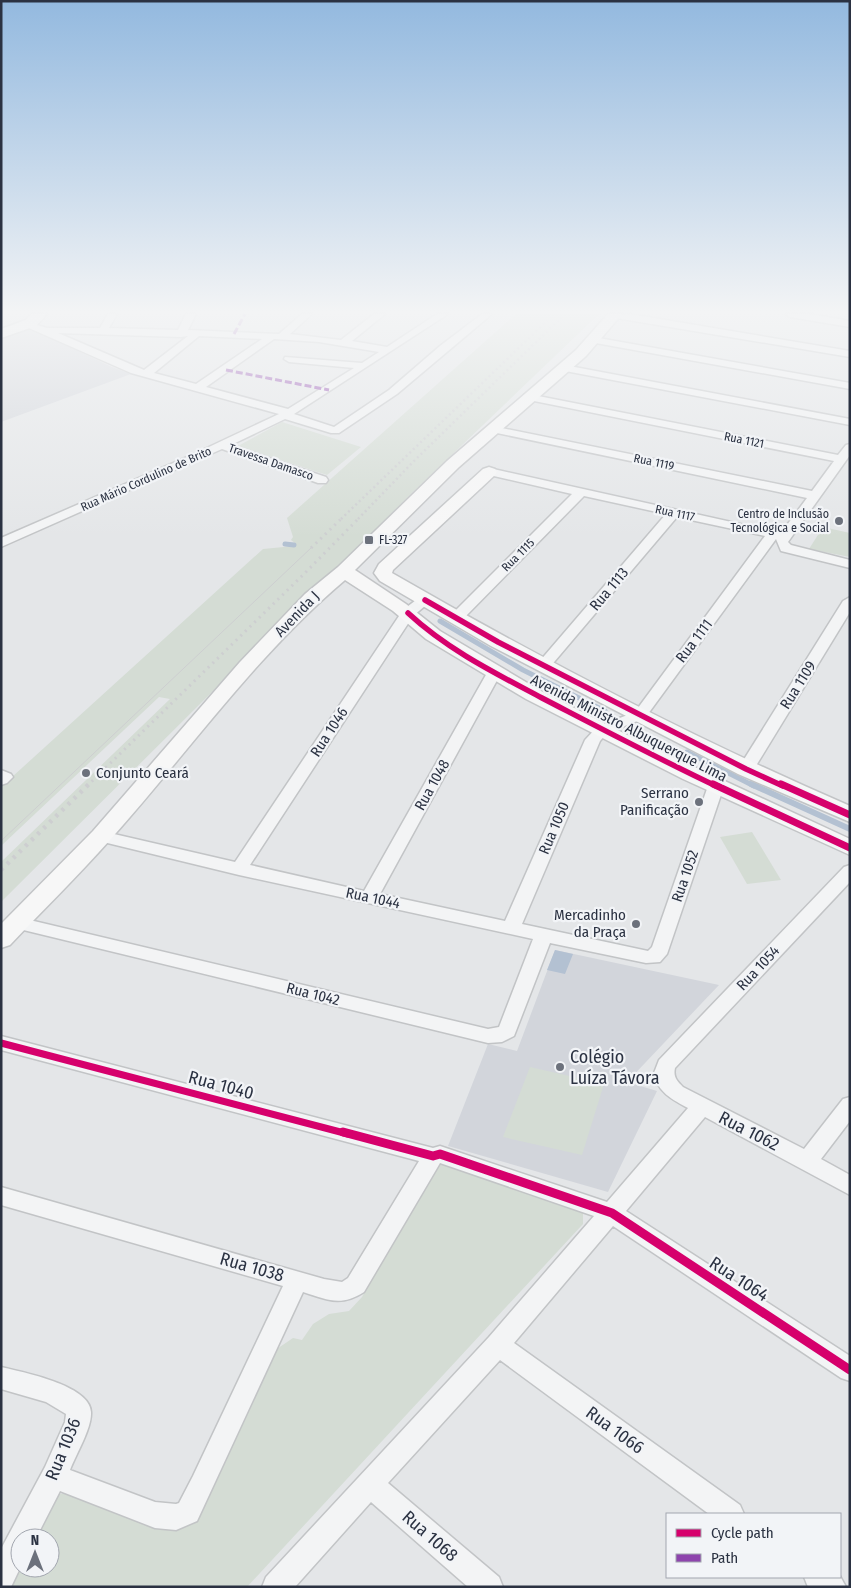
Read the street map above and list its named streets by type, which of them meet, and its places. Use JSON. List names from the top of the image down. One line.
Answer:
{"streets":{"street":["Rua 1121","Travessa Damasco","Rua 1119","Rua Mário Cordulino de Brito","Rua 1117","Rua 1115","Rua 1113","Avenida J","Rua 1111","Rua 1109","Avenida Ministro Albuquerque Lima","Rua 1046","Rua 1048","Rua 1050","Rua 1052","Rua 1044","Rua 1054","Rua 1042","Rua 1040","Rua 1062","Rua 1038","Rua 1064","Rua 1066","Rua 1036","Rua 1068"]},"crossings":[["Rua 1121","Avenida J"],["Rua 1121","Rua 1111"],["Travessa Damasco","Rua Mário Cordulino de Brito"],["Rua 1119","Avenida J"],["Rua 1119","Rua 1111"],["Rua 1117","Rua 1115"],["Rua 1117","Rua 1113"],["Rua 1117","Rua 1111"],["Rua 1117","Avenida Ministro Albuquerque Lima"],["Rua 1115","Avenida Ministro Albuquerque Lima"],["Rua 1113","Avenida Ministro Albuquerque Lima"],["Avenida J","Avenida Ministro Albuquerque Lima"],["Avenida J","Rua 1044"],["Avenida J","Rua 1042"],["Rua 1111","Avenida Ministro Albuquerque Lima"],["Rua 1109","Avenida Ministro Albuquerque Lima"],["Avenida Ministro Albuquerque Lima","Rua 1046"],["Avenida Ministro Albuquerque Lima","Rua 1048"],["Avenida Ministro Albuquerque Lima","Rua 1050"],["Avenida Ministro Albuquerque Lima","Rua 1052"],["Rua 1046","Rua 1044"],["Rua 1048","Rua 1044"],["Rua 1050","Rua 1044"],["Rua 1052","Rua 1044"],["Rua 1044","Rua 1042"],["Rua 1054","Rua 1062"],["Rua 1040","Rua 1038"],["Rua 1040","Rua 1064"]],"places":{"other":["Centro de Inclusão Tecnológica e Social","Conjunto Ceará","Serrano Panificação","Mercadinho da Praça","Colégio Luíza Távora"],"transit":["FL-327"]},"legend":["Cycle path","Path"],"north":"top"}
